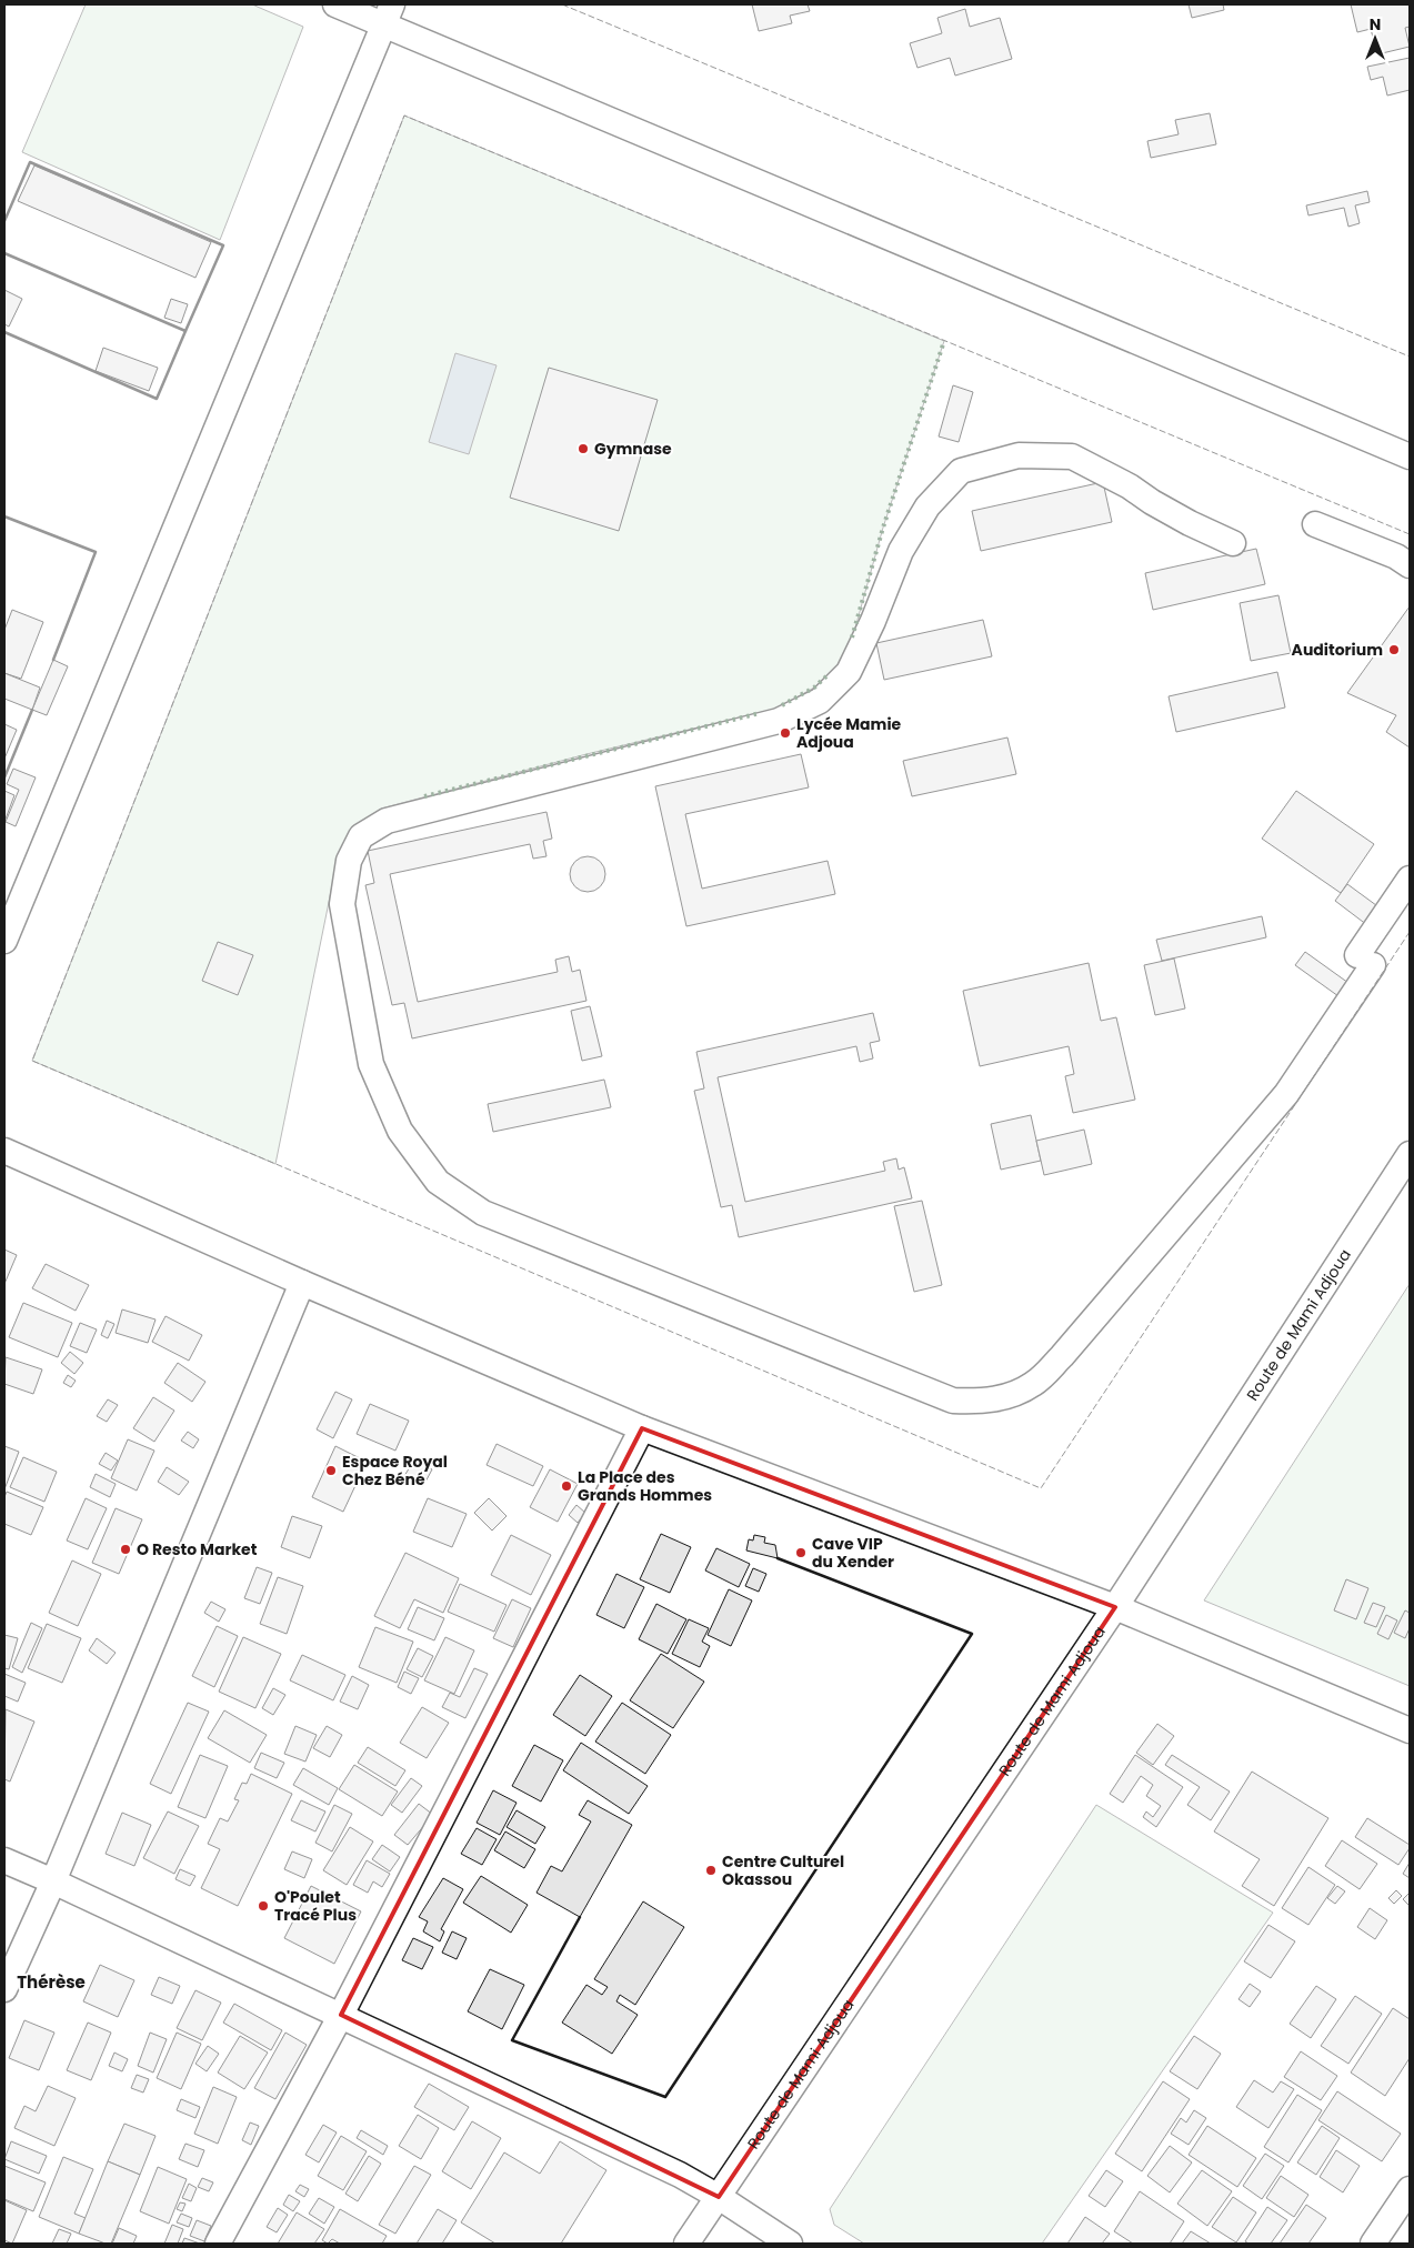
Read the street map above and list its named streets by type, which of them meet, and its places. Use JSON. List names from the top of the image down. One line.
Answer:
{"streets":{"street":["Route de Mami Adjoua"]},"districts":["Thérèse"],"places":["Gymnase","Auditorium","Lycée Mamie Adjoua","Espace Royal Chez Béné","La Place des Grands Hommes","O Resto Market","Cave VIP du Xender","Centre Culturel Okassou","O'Poulet Tracé Plus"],"north":"top"}
